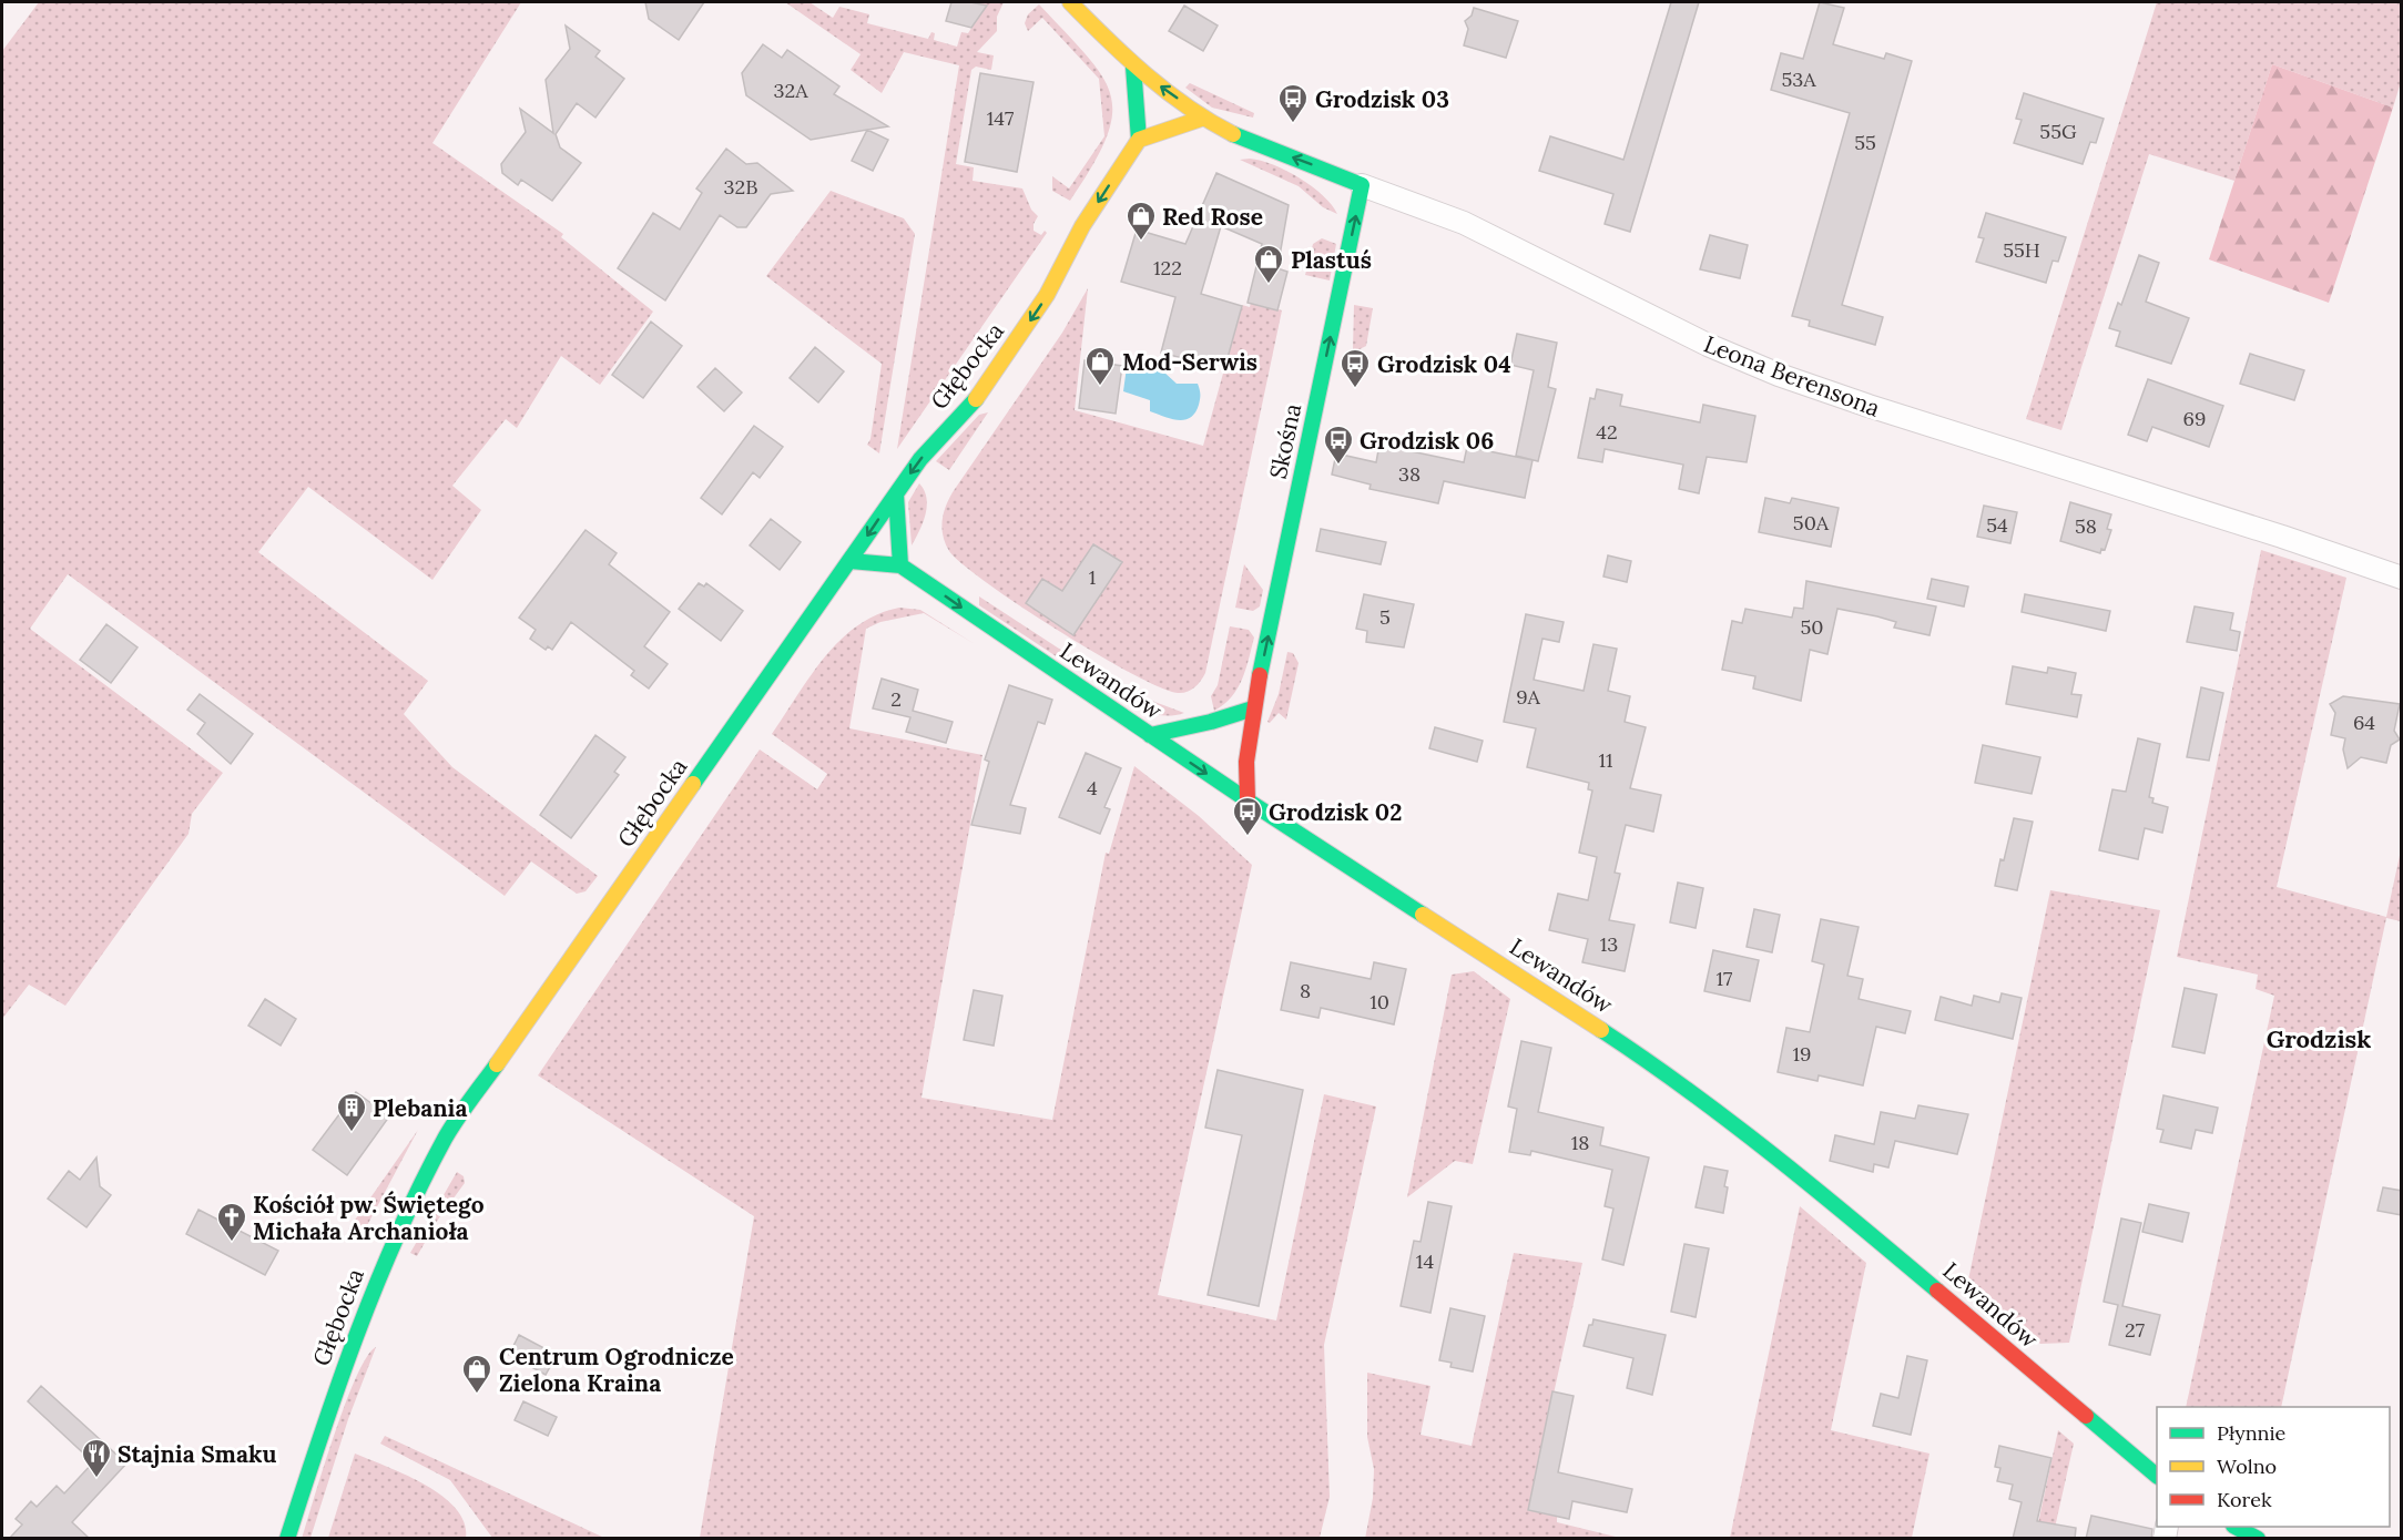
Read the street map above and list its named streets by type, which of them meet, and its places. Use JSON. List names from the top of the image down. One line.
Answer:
{"streets":{"street":["Głębocka","Leona Berensona","Skośna","Lewandów"]},"crossings":[["Głębocka","Lewandów"],["Leona Berensona","Skośna"],["Skośna","Lewandów"]],"one_way":["Skośna"],"districts":["Grodzisk"],"places":{"bus stop":["Grodzisk 03","Grodzisk 04","Grodzisk 06","Grodzisk 02"],"shop":["Red Rose","Plastuś","Mod-Serwis","Centrum Ogrodnicze Zielona Kraina"],"building":["Plebania"],"church":["Kościół pw. Świętego Michała Archanioła"],"restaurant":["Stajnia Smaku"]},"house_numbers":["53A","32A","147","55G","55","32B","55H","122","69","42","38","50A","54","58","1","5","50","9A","2","64","11","4","13","17","8","10","19","18","14","27"],"legend":["Płynnie","Wolno","Korek"]}
